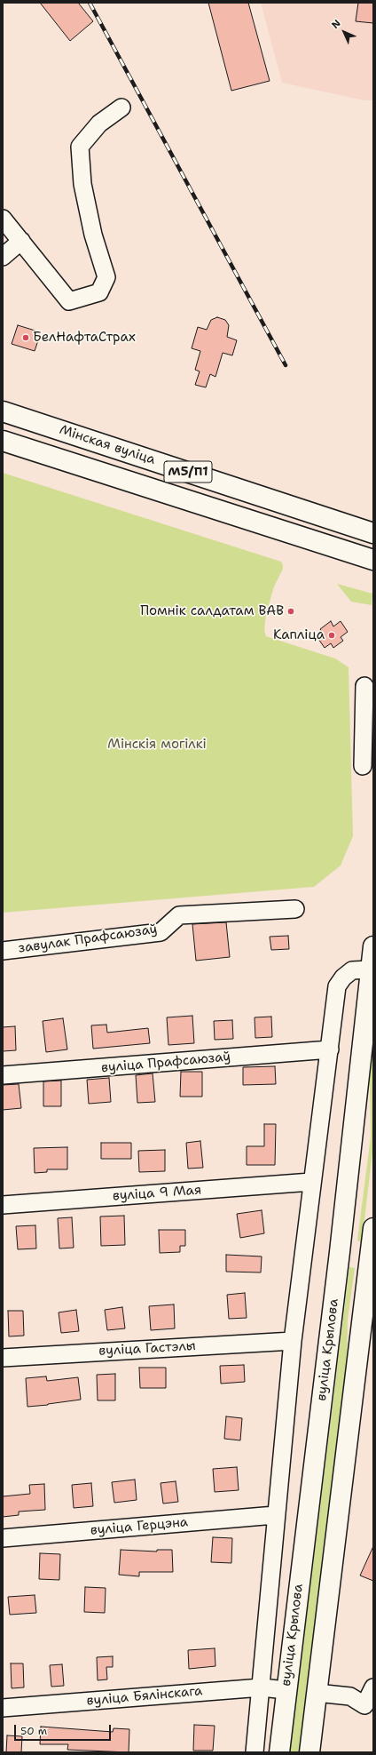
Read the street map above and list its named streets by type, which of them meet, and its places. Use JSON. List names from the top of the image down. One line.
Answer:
{"streets":{"main road":["Мінская вуліца","М5/П1","вуліца Крылова"],"street":["завулак Прафсаюзаў","вуліца Прафсаюзаў","вуліца 9 Мая","вуліца Гастэлы","вуліца Герцэна","вуліца Бялінскага"]},"crossings":[["вуліца Крылова","вуліца Бялінскага"]],"parks":["Мінскія могілкі"],"places":["БелНафтаСтрах","Помнік салдатам ВАВ","Капліца"],"scale_bar":"50 m","north":"top left"}
